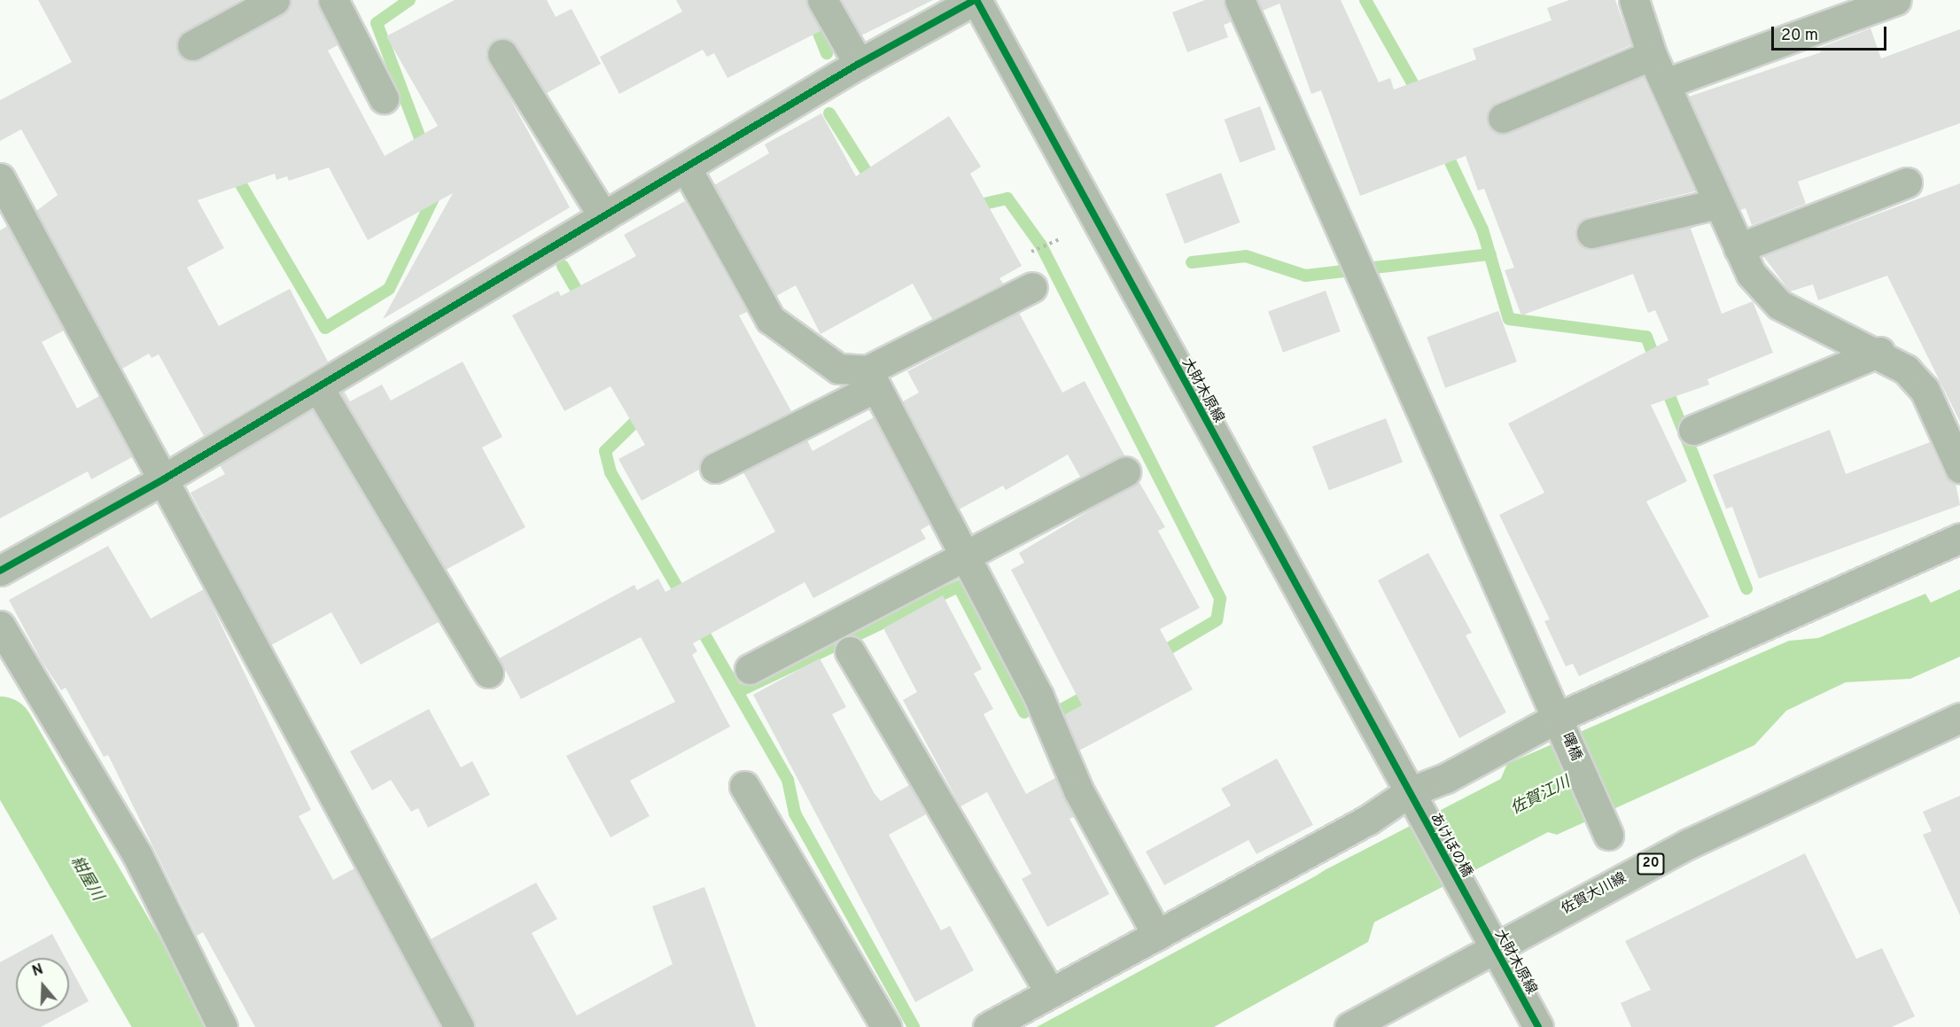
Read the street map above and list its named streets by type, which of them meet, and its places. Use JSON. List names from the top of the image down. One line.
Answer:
{"streets":{"main road":["20","佐賀大川線"],"street":["大財木原線","曙橋","あけぼの橋"]},"crossings":[["大財木原線","あけぼの橋"],["大財木原線","佐賀大川線"]],"water":["佐賀江川","紺屋川"],"scale_bar":"20 m","north":"top"}
